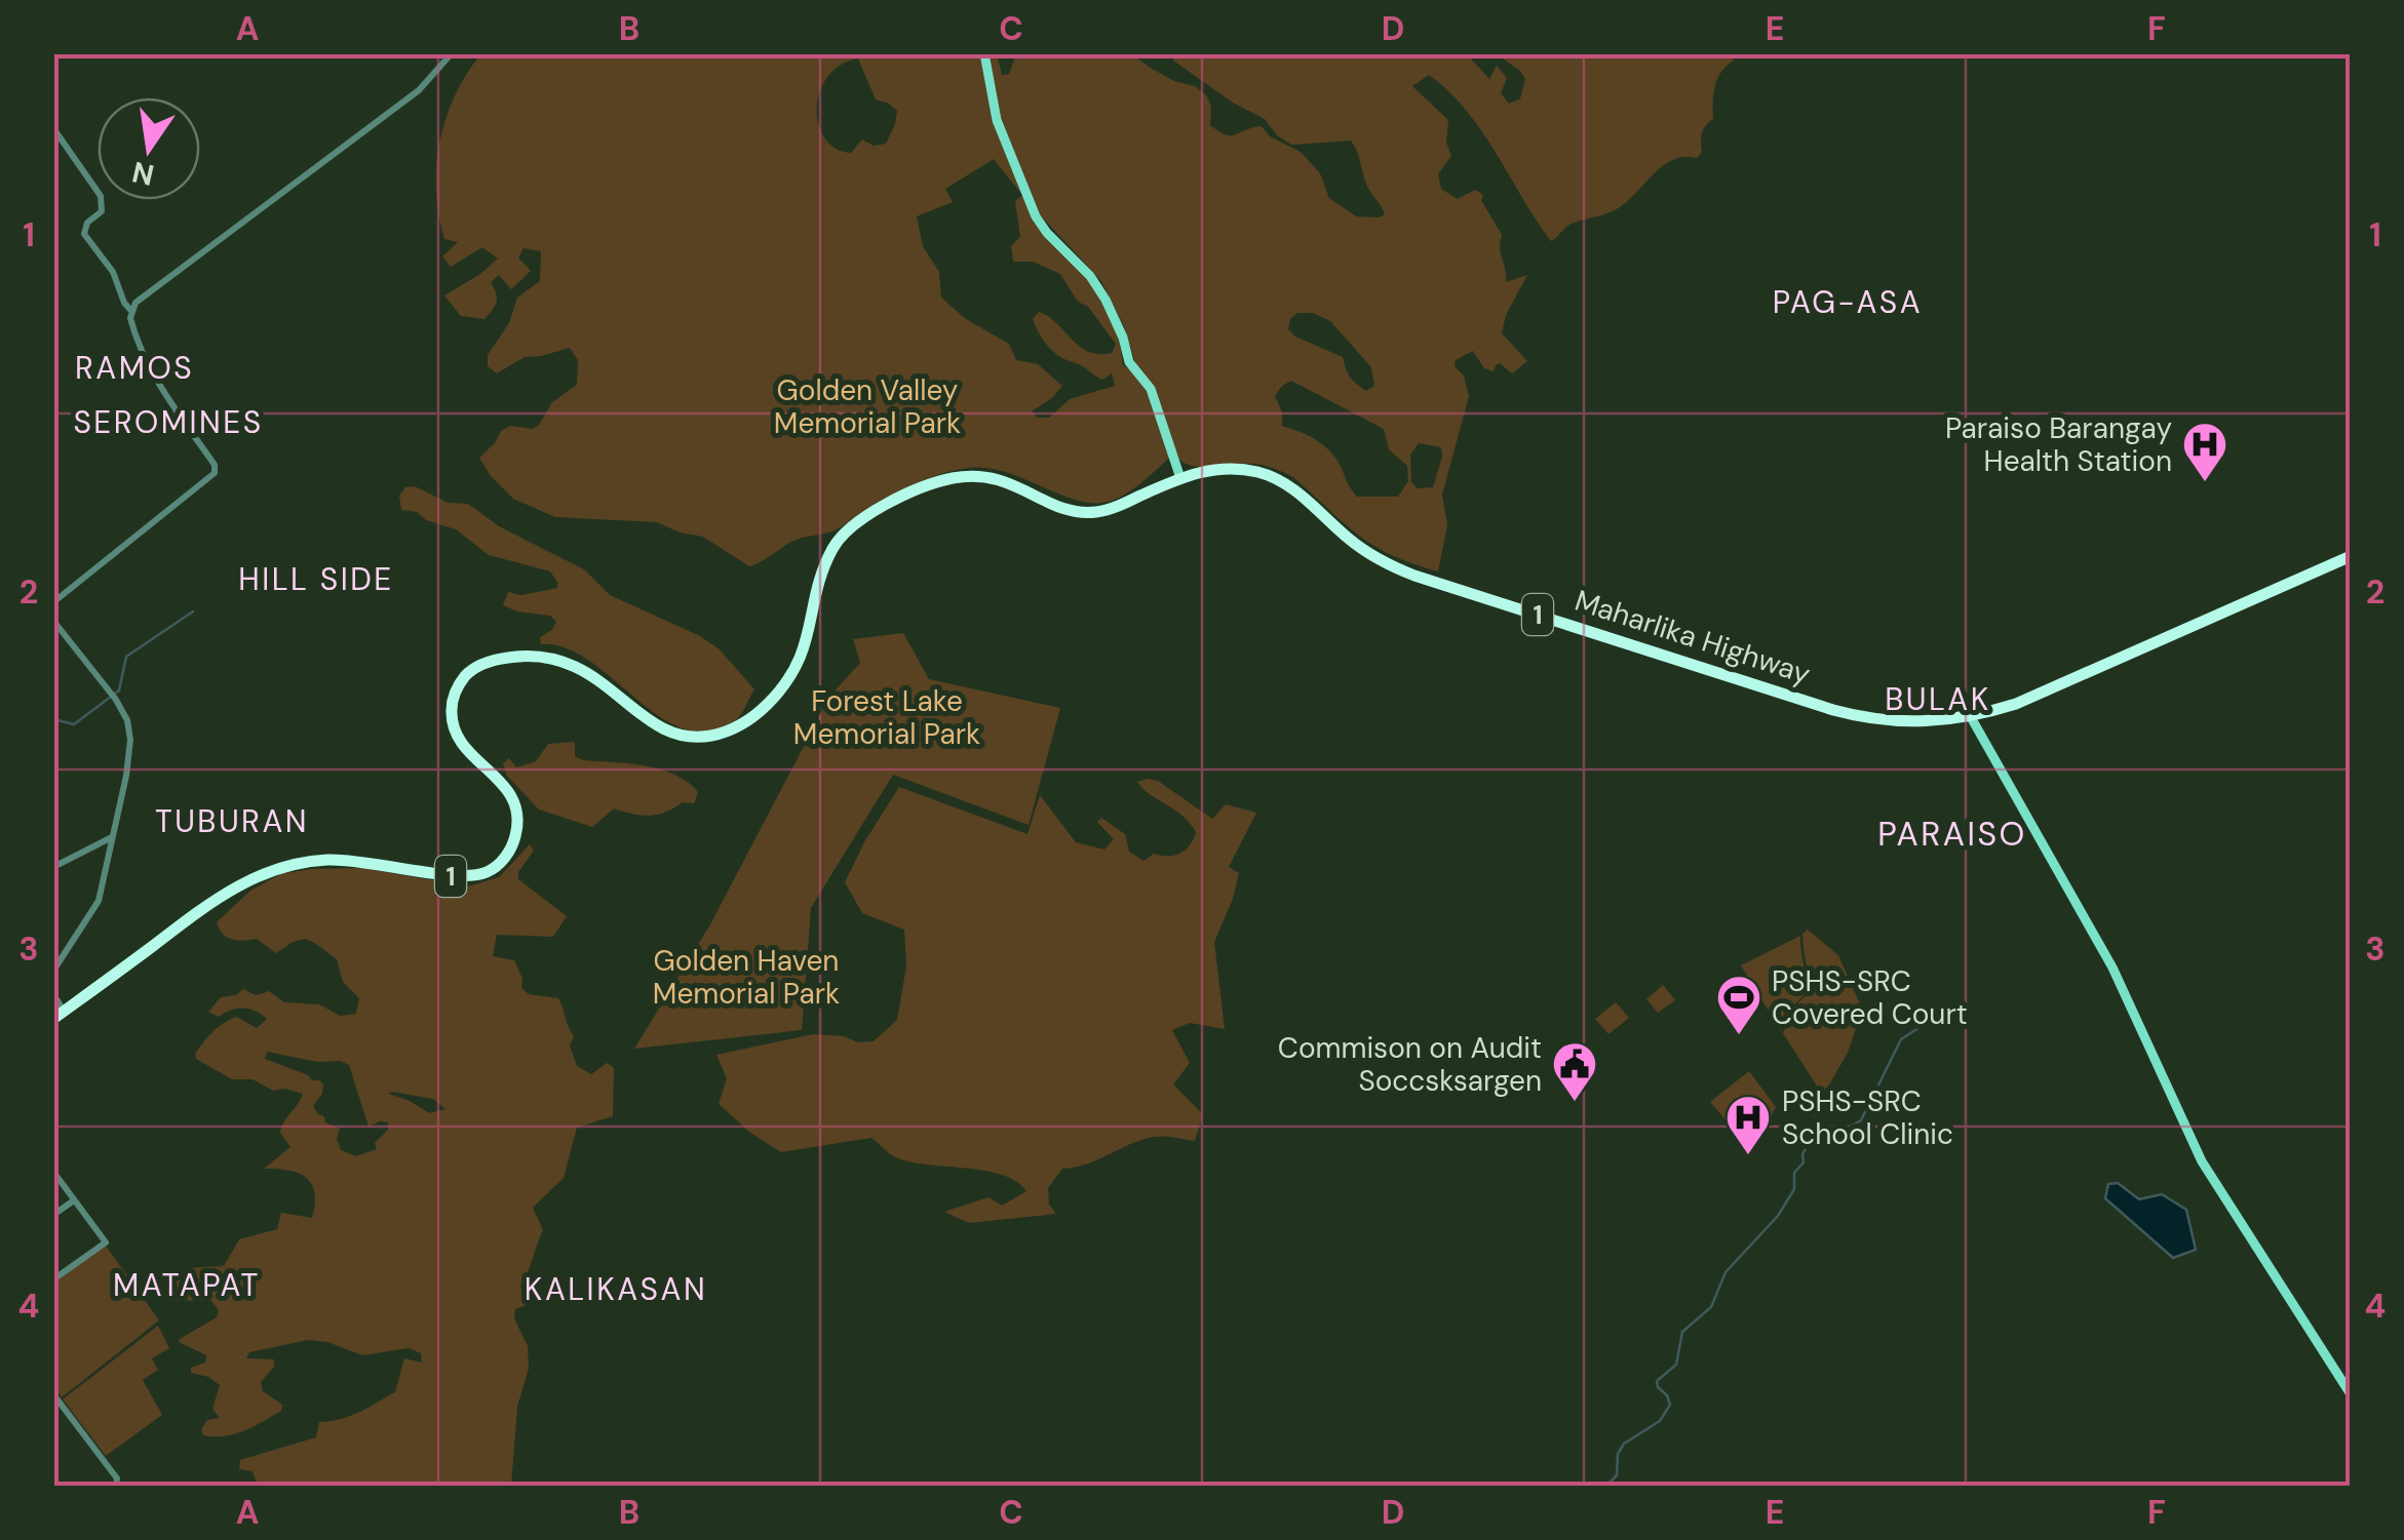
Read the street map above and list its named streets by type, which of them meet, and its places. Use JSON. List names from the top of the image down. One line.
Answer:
{"streets":{"highway":["1","Maharlika Highway"]},"districts":["PAG-ASA","RAMOS","SEROMINES","HILL SIDE","BULAK","TUBURAN","PARAISO","MATAPAT","KALIKASAN"],"parks":["Golden Valley Memorial Park","Forest Lake Memorial Park","Golden Haven Memorial Park"],"places":{"hospital":["Paraiso Barangay Health Station","PSHS-SRC School Clinic"],"sports":["PSHS-SRC Covered Court"],"public building":["Commison on Audit Soccsksargen"]},"north":"bottom","grid":{"columns":["A","B","C","D","E","F"],"rows":["1","2","3","4"]}}
